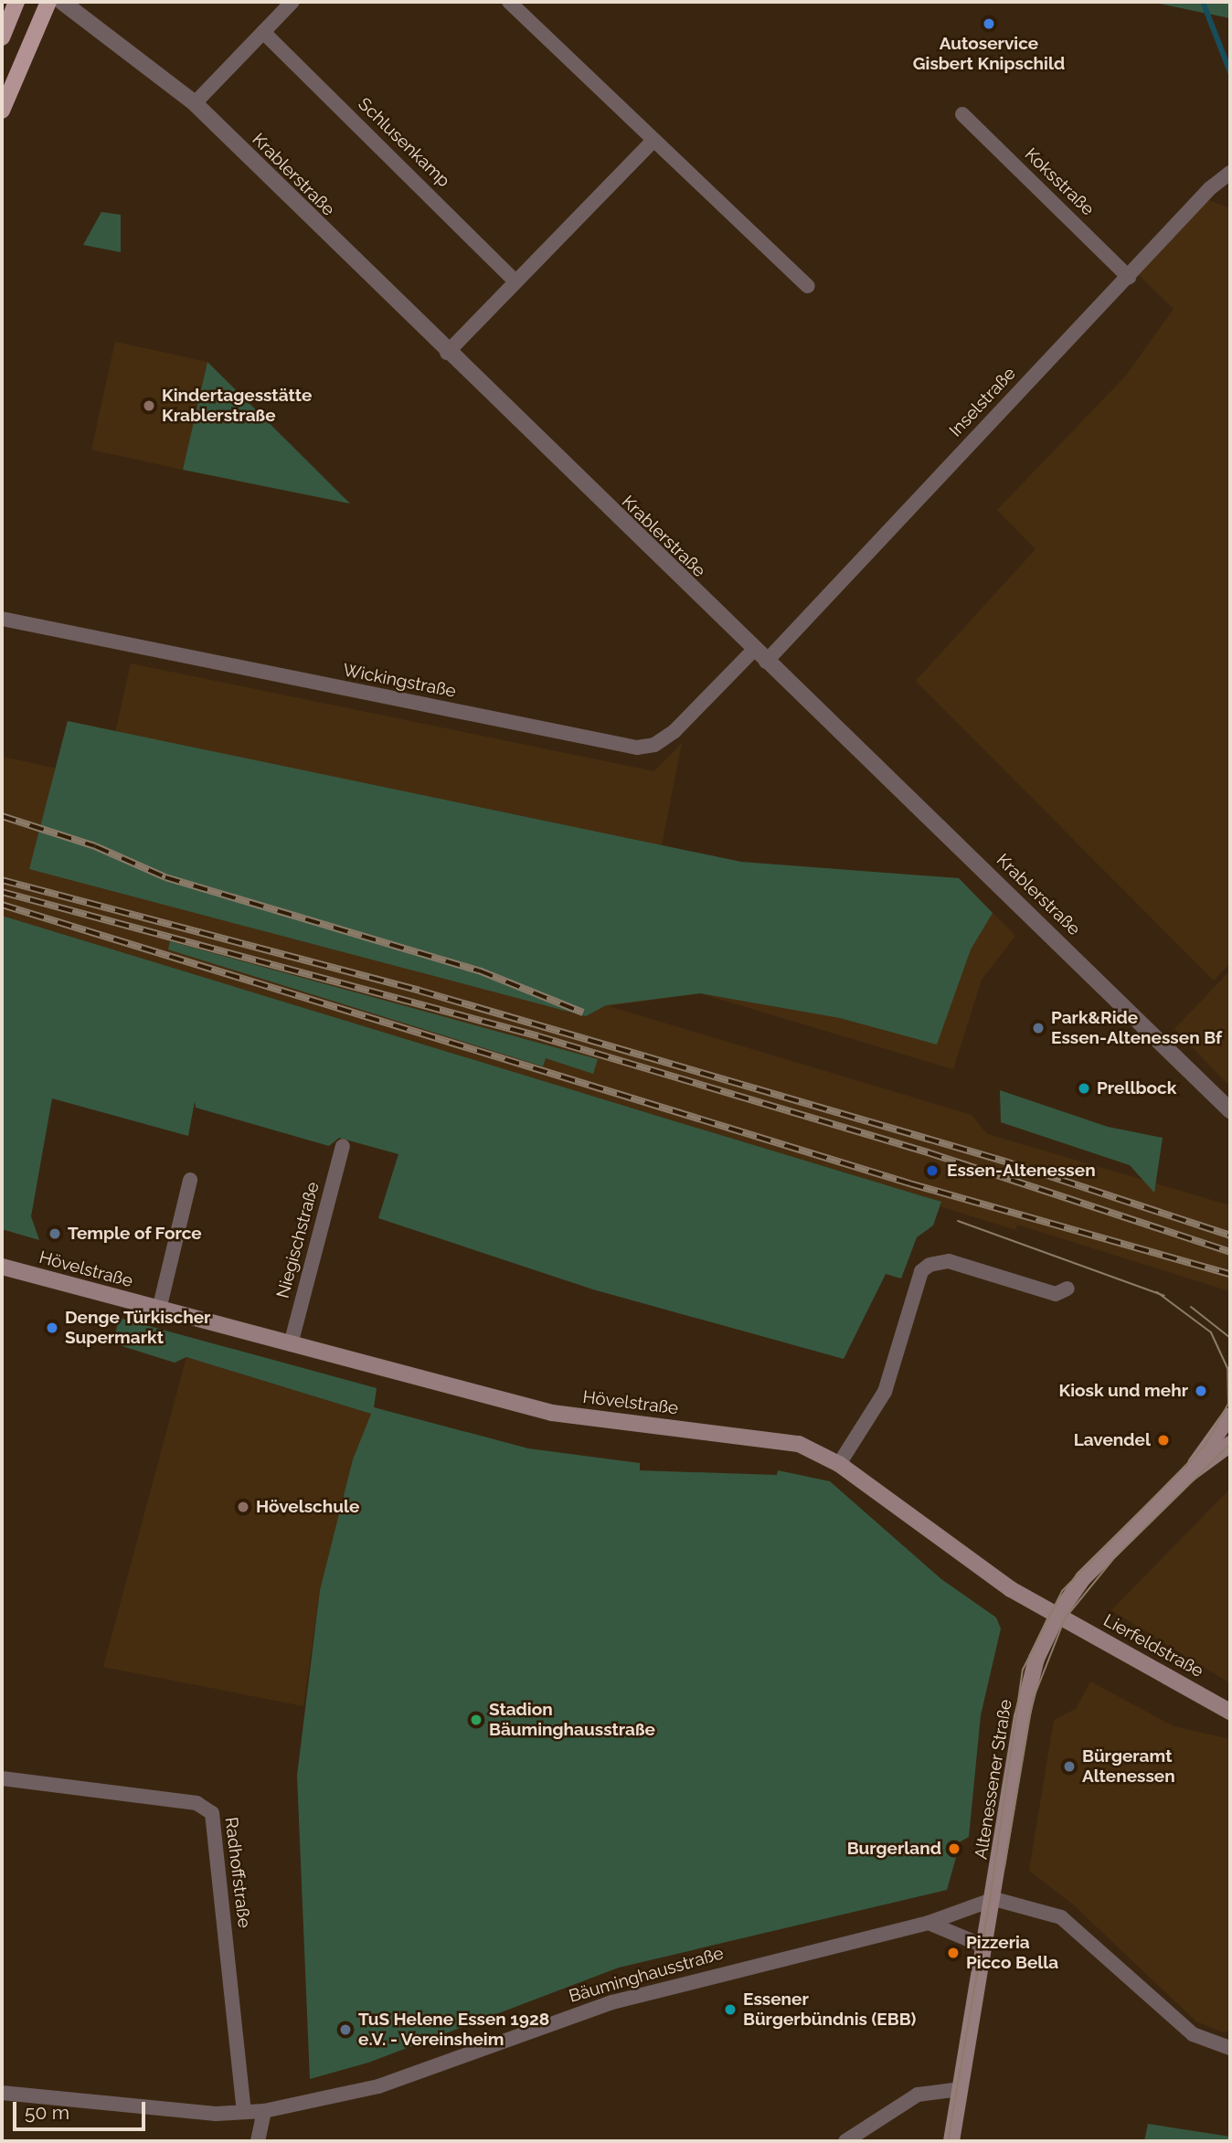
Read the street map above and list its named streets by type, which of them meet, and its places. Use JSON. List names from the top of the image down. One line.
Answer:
{"streets":{"main road":["Hövelstraße","Lierfeldstraße","Altenessener Straße"],"street":["Schlusenkamp","Krablerstraße","Koksstraße","Inselstraße","Wickingstraße","Niegischstraße","Radhoffstraße","Bäuminghausstraße"]},"crossings":[["Krablerstraße","Inselstraße"],["Krablerstraße","Wickingstraße"],["Koksstraße","Inselstraße"],["Inselstraße","Wickingstraße"],["Niegischstraße","Hövelstraße"],["Hövelstraße","Lierfeldstraße"],["Hövelstraße","Altenessener Straße"],["Lierfeldstraße","Altenessener Straße"],["Altenessener Straße","Bäuminghausstraße"],["Radhoffstraße","Bäuminghausstraße"]],"places":["Autoservice Gisbert Knipschild","Kindertagesstätte Krablerstraße","Park&Ride Essen-Altenessen Bf","Prellbock","Essen-Altenessen","Temple of Force","Denge Türkischer Supermarkt","Kiosk und mehr","Lavendel","Hövelschule","Stadion Bäuminghausstraße","Bürgeramt Altenessen","Burgerland","Pizzeria Picco Bella","Essener Bürgerbündnis (EBB)","TuS Helene Essen 1928 e.V. - Vereinsheim"],"scale_bar":"50 m"}
